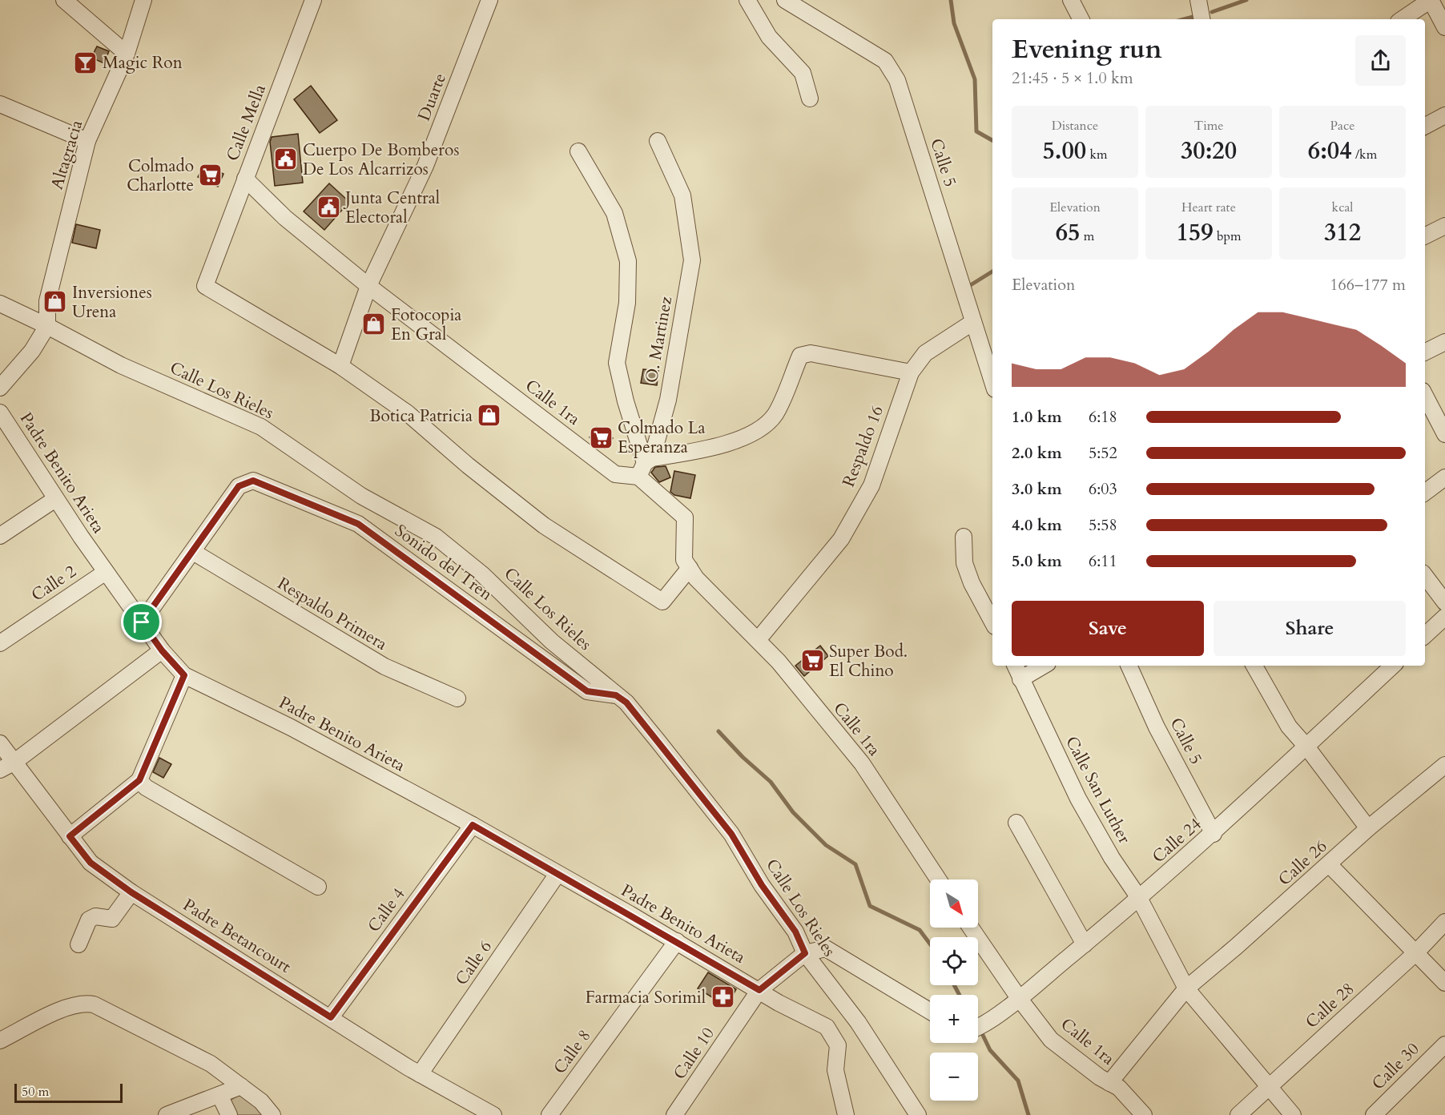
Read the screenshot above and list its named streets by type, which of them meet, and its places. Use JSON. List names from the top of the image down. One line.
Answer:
{"streets":{"street":["Duarte","Calle Mella","Altagracia","Calle 5","O. Martinez","Calle Los Rieles","Calle 1ra","Respaldo 16","Padre Benito Arieta","Sonido del Tren","Calle 2","Respaldo Primera","Calle San Luther","Calle 24","Calle 26","Calle 4","Padre Betancourt","Calle 6","Calle 28","Calle 8","Calle 10","Calle 30"]},"crossings":[["Duarte","Calle Mella"],["Duarte","Calle 1ra"],["Calle Mella","Calle 1ra"],["Altagracia","Calle Los Rieles"],["Calle 5","Respaldo 16"],["Calle 5","Calle 24"],["O. Martinez","Calle 1ra"],["Calle Los Rieles","Sonido del Tren"],["Calle Los Rieles","Calle 10"],["Calle 1ra","Respaldo 16"],["Calle 1ra","Calle 24"],["Calle 1ra","Calle 26"],["Padre Benito Arieta","Calle 2"],["Padre Benito Arieta","Calle 4"],["Padre Benito Arieta","Calle 6"],["Padre Benito Arieta","Calle 8"],["Padre Benito Arieta","Calle 10"],["Sonido del Tren","Respaldo Primera"],["Calle San Luther","Calle 24"],["Calle San Luther","Calle 26"],["Calle San Luther","Calle 28"],["Calle 4","Padre Betancourt"],["Padre Betancourt","Calle 6"]],"places":{"bar":["Magic Ron"],"public building":["Cuerpo De Bomberos De Los Alcarrizos","Junta Central Electoral"],"supermarket":["Colmado Charlotte","Colmado La Esperanza","Super Bod. El Chino"],"shop":["Inversiones Urena","Fotocopia En Gral","Botica Patricia"],"pharmacy":["Farmacia Sorimil"]},"scale_bar":"50 m","north":"bottom right","page":{"heading":["Evening run","21:45 · 5 × 1.0 km"],"stats":[["Distance","5.00 km"],["Time","30:20"],["Pace","6:04 /km"],["Elevation","65 m"],["Heart rate","159 bpm"],["kcal","312"]],"chart":["Elevation","166–177 m"],"list":[{"name":"1.0 km","note":"6:18"},{"name":"2.0 km","note":"5:52"},{"name":"3.0 km","note":"6:03"},{"name":"4.0 km","note":"5:58"},{"name":"5.0 km","note":"6:11"}],"buttons":["Save","Share"],"map_buttons":["+","−"],"scale":"50 m"}}
